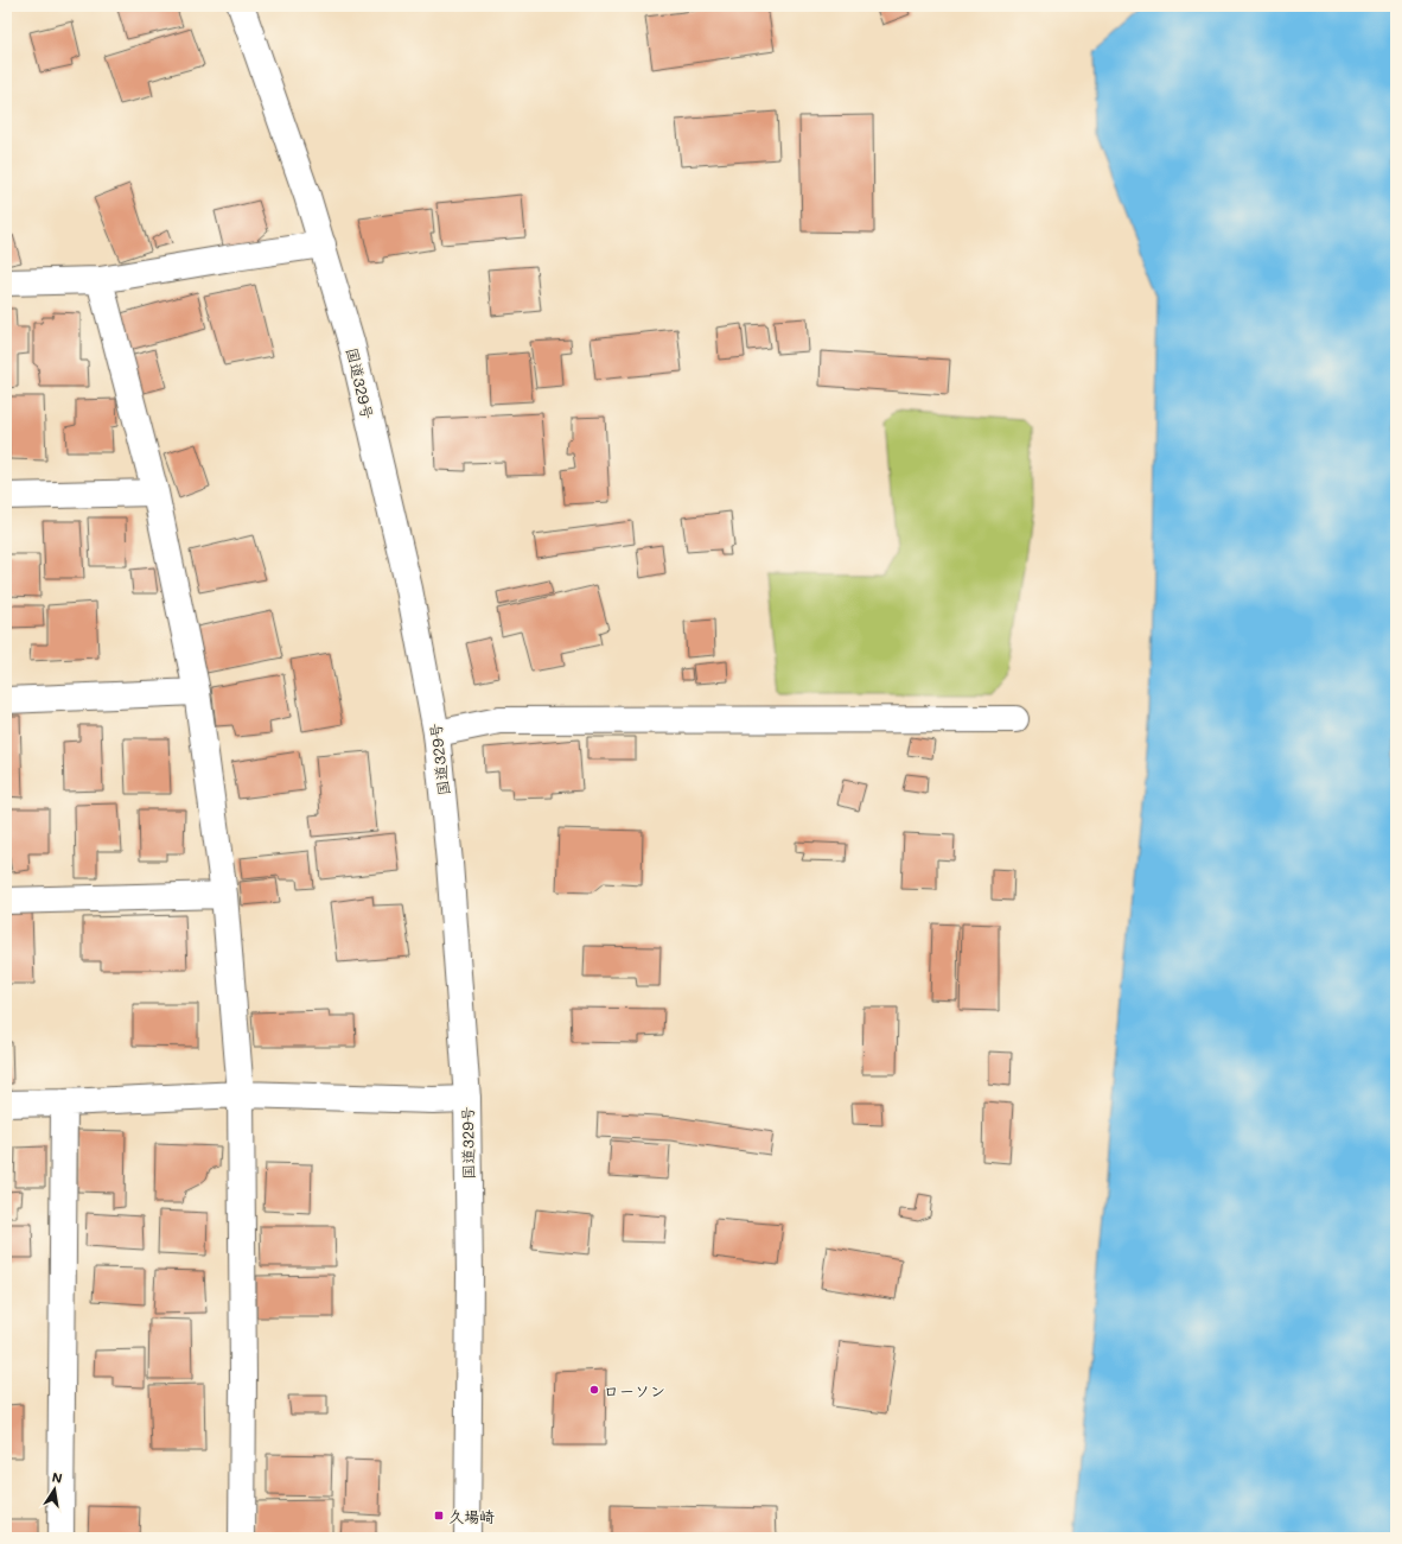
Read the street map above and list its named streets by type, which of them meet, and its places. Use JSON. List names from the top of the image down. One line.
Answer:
{"streets":{"main road":["国道329号"]},"places":{"other":["ローソン"],"transit":["久場崎"]},"north":"top"}
